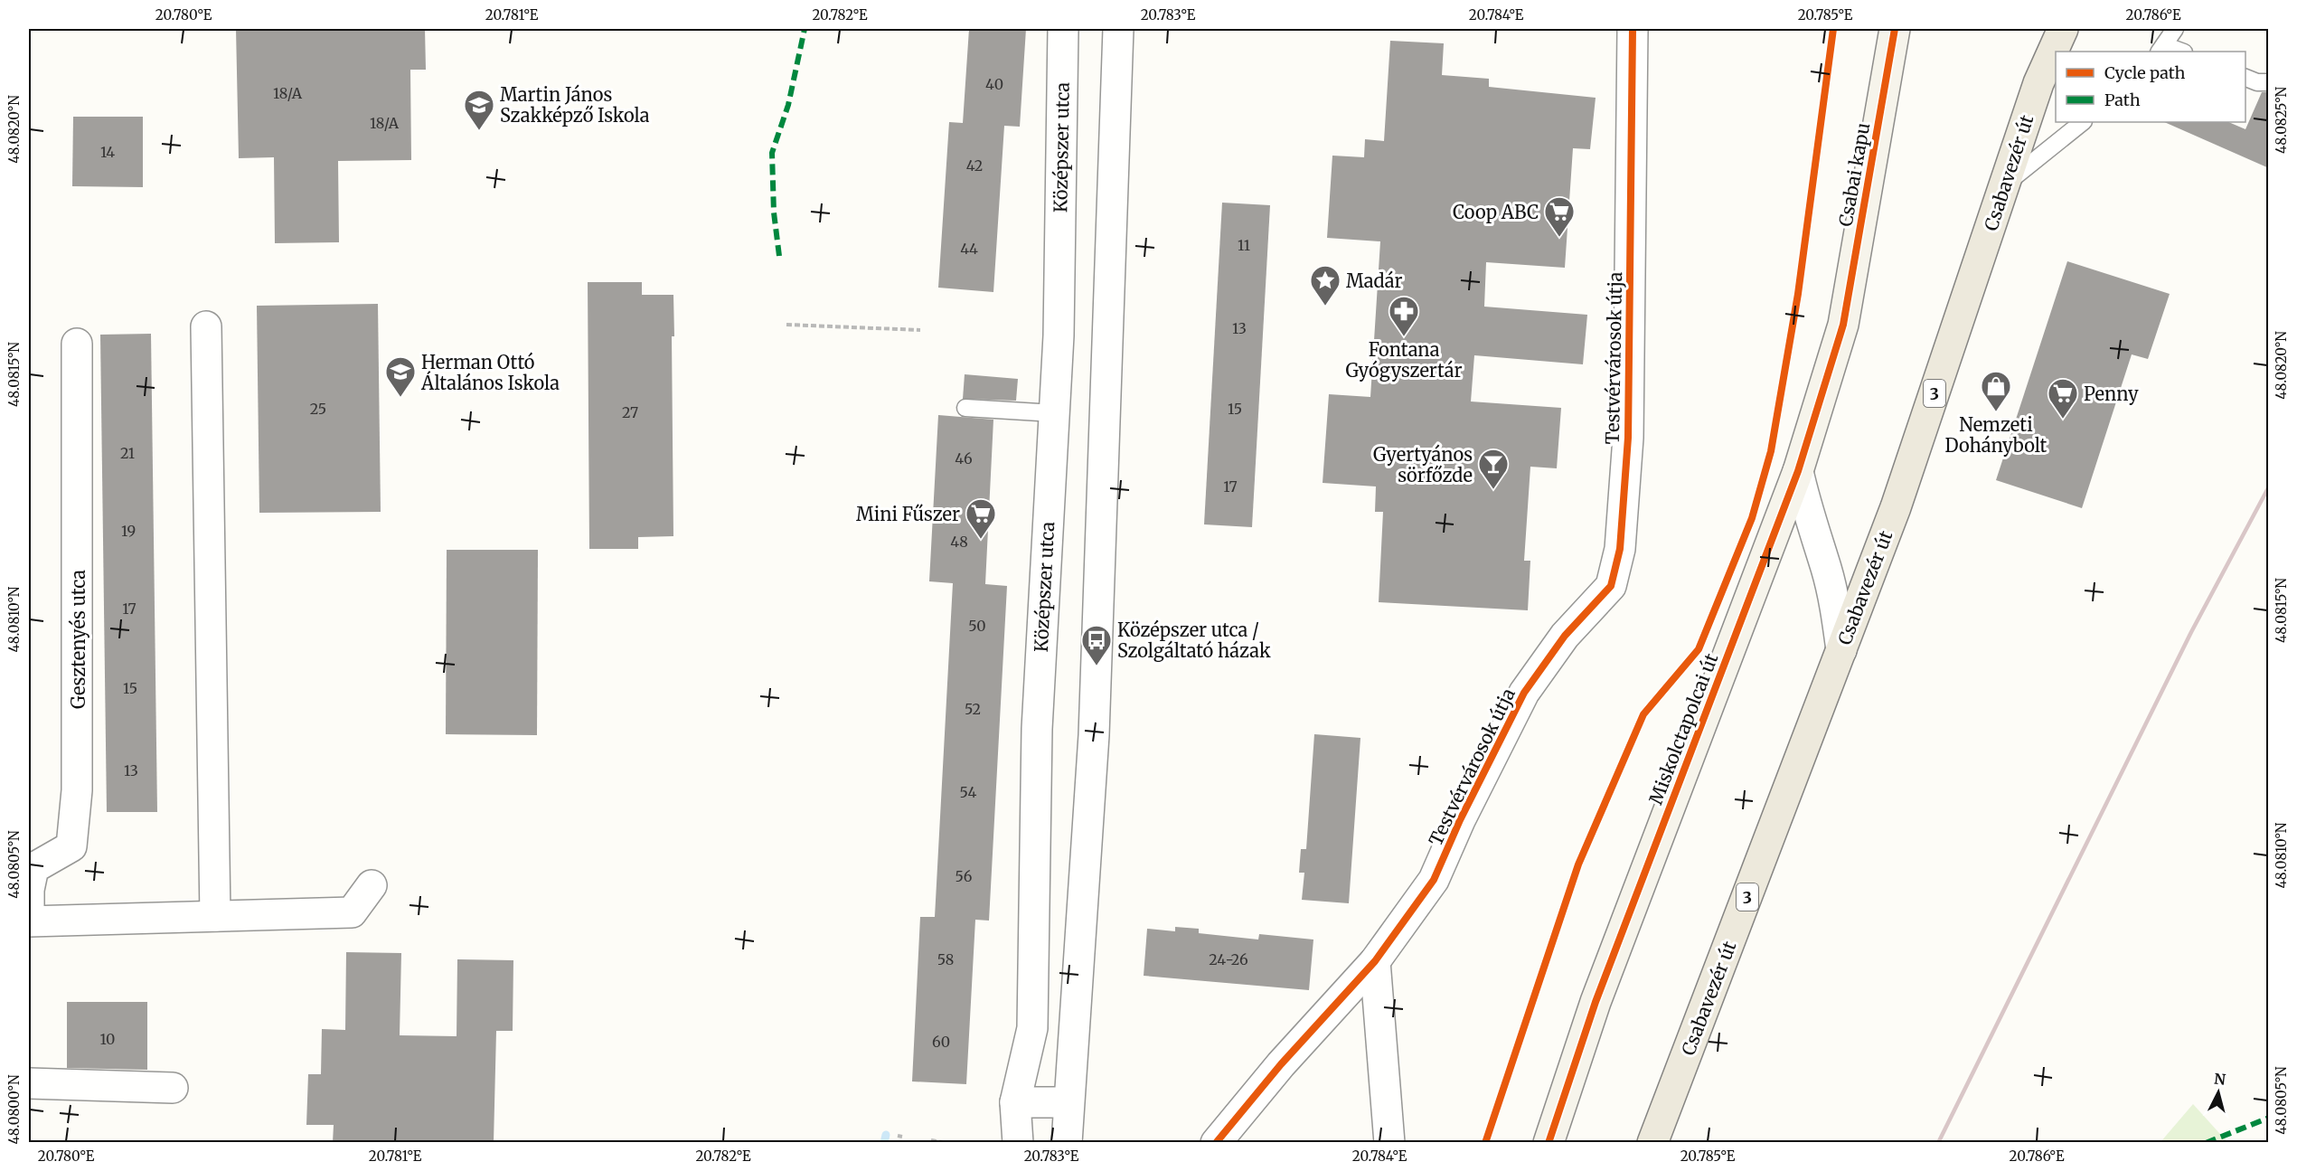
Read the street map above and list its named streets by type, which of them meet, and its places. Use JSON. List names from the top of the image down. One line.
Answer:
{"streets":{"main road":["Csabavezér út","3"],"street":["Középszer utca","Csabai kapu","Testvérvárosok útja","Gesztenyés utca","Miskolctapolcai út"]},"crossings":[["Csabai kapu","Miskolctapolcai út"]],"places":{"school or university":["Martin János Szakképző Iskola","Herman Ottó Általános Iskola"],"supermarket":["Coop ABC","Penny","Mini Fűszer"],"place":["Madár"],"pharmacy":["Fontana Gyógyszertár"],"shop":["Nemzeti Dohánybolt"],"bar":["Gyertyános sörfőzde"],"bus stop":["Középszer utca / Szolgáltató házak"]},"house_numbers":["40","18/A","18/A","14","42","11","44","13","25","15","27","21","46","17","19","48","17","50","15","52","13","54","56","58","24-26","10","60"],"legend":["Cycle path","Path"],"north":"top","coordinates":["20.780°E","20.781°E","20.782°E","20.783°E","20.784°E","20.785°E","20.786°E","48.0825°N","48.0820°N","48.0815°N","48.0810°N","48.0805°N","48.0800°N"]}
